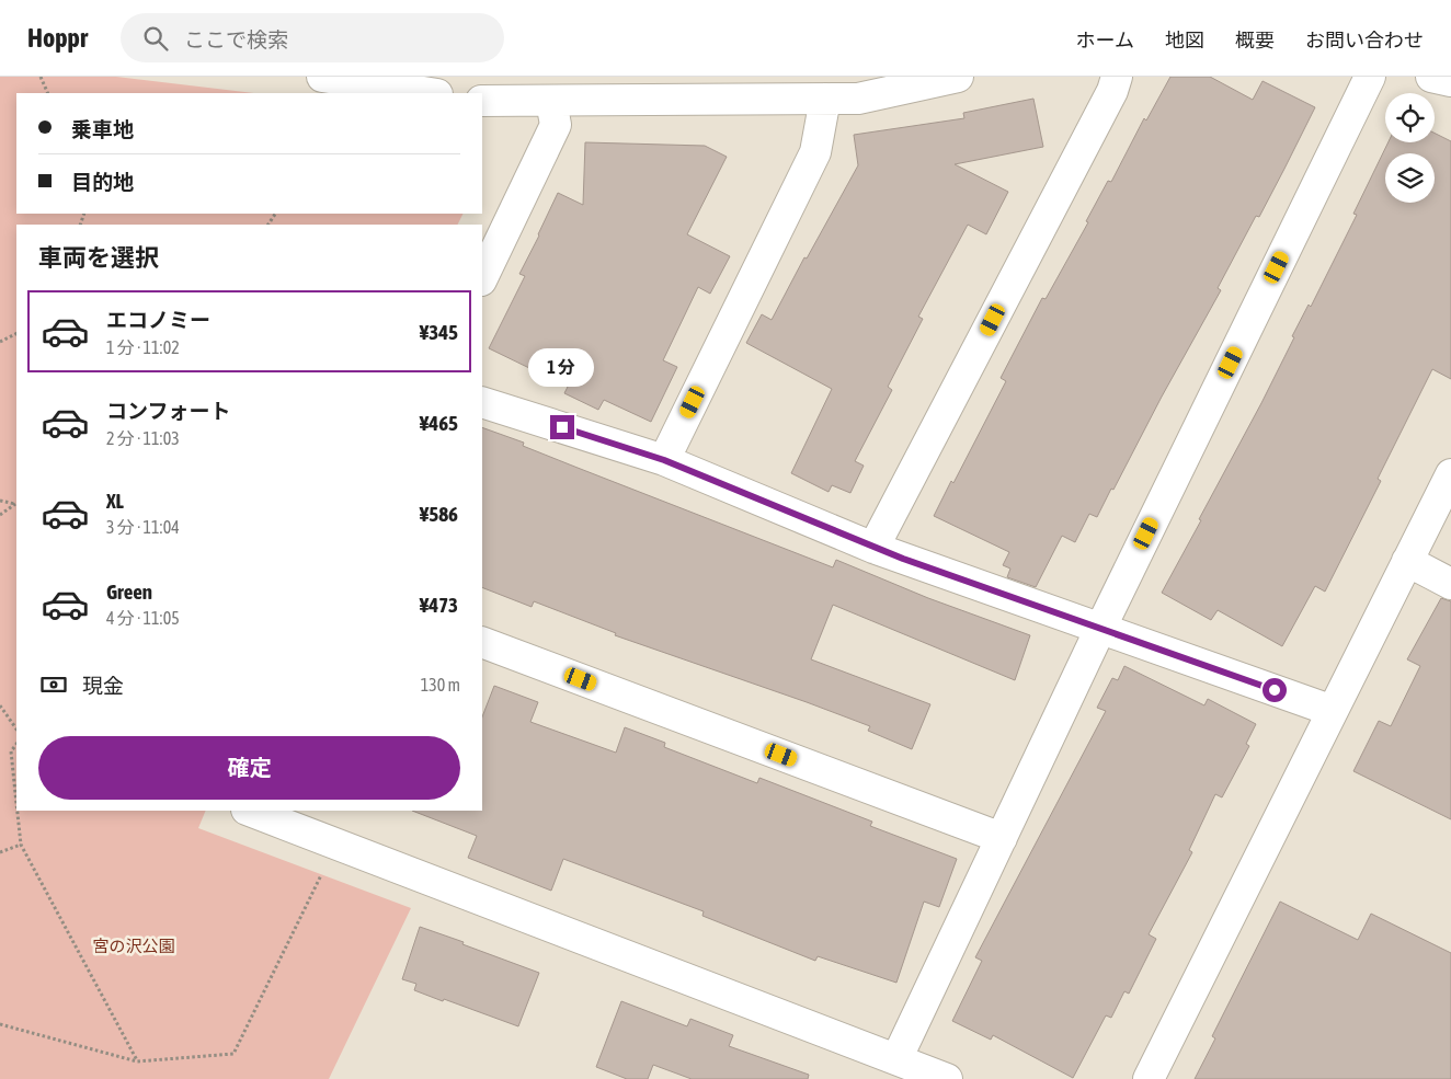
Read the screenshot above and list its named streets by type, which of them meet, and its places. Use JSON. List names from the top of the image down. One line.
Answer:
{"parks":["宮の沢公園"],"page":{"header":"Hoppr","search":"ここで検索","nav":["ホーム","地図","概要","お問い合わせ"],"banner":["乗車地","目的地"],"heading":"車両を選択","list":[{"name":"エコノミー","note":"1 分 · 11:02","value":"¥345"},{"name":"コンフォート","note":"2 分 · 11:03","value":"¥465"},{"name":"XL","note":"3 分 · 11:04","value":"¥586"},{"name":"Green","note":"4 分 · 11:05","value":"¥473"}],"bubble":"1 分","pay":["現金","130 m"],"buttons":"確定"}}
